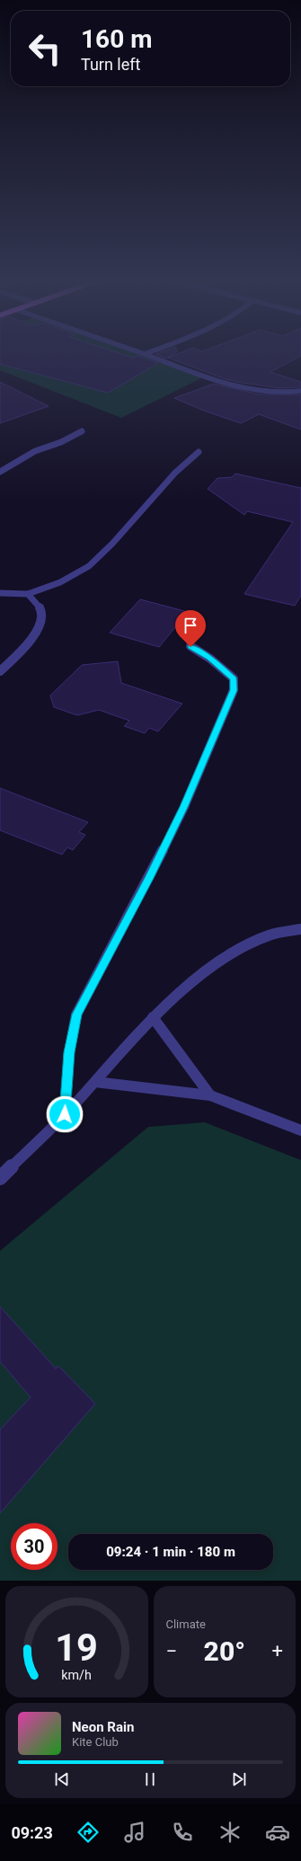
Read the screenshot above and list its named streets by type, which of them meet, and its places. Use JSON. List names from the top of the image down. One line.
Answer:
{"page":{"turn":["160 m","Turn left"],"limit":"30","trip":"09:24 · 1 min · 180 m","tile":"Climate","heat":["−","20°","+"],"song":["Neon Rain","Kite Club"],"tabs":"09:23","gauge":["19","km/h"]}}
